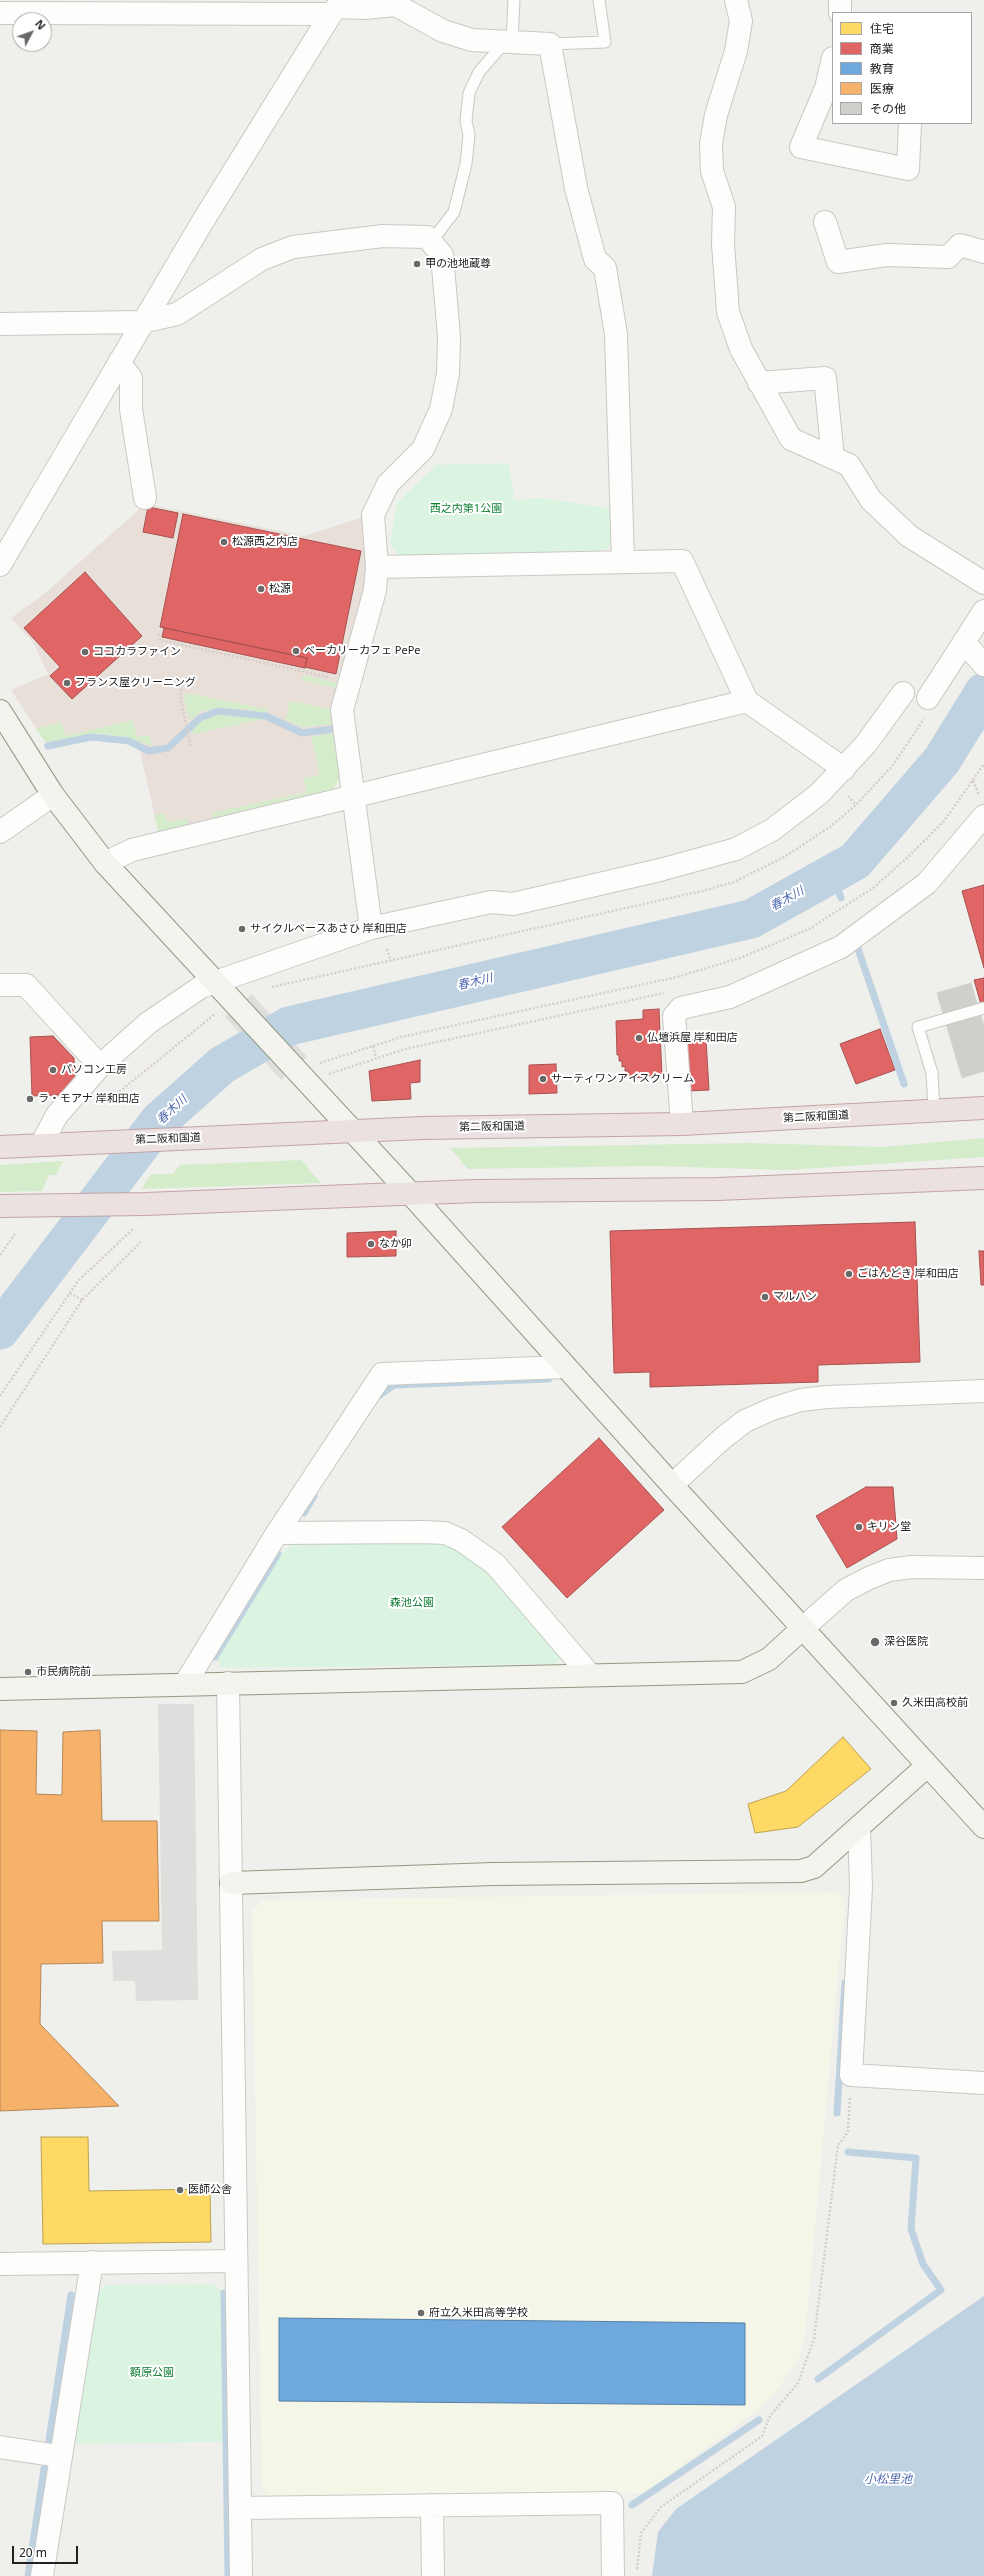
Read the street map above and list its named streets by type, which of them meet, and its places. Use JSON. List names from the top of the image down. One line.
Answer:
{"streets":{"highway":["第二阪和国道"]},"water":["春木川","小松里池"],"parks":["西之内第1公園","森池公園","額原公園"],"places":["甲の池地蔵尊","松源西之内店","松源","ベーカリーカフェ PePe","ココカラファイン","フランス屋クリーニング","サイクルベースあさひ 岸和田店","仏壇浜屋 岸和田店","パソコン工房","サーティワンアイスクリーム","ラ・モアナ 岸和田店","なか卯","ごはんどき 岸和田店","マルハン","キリン堂","深谷医院","市民病院前","久米田高校前","医師公舎","府立久米田高等学校"],"legend":["住宅","商業","教育","医療","その他"],"scale_bar":"20 m","north":"top right"}
